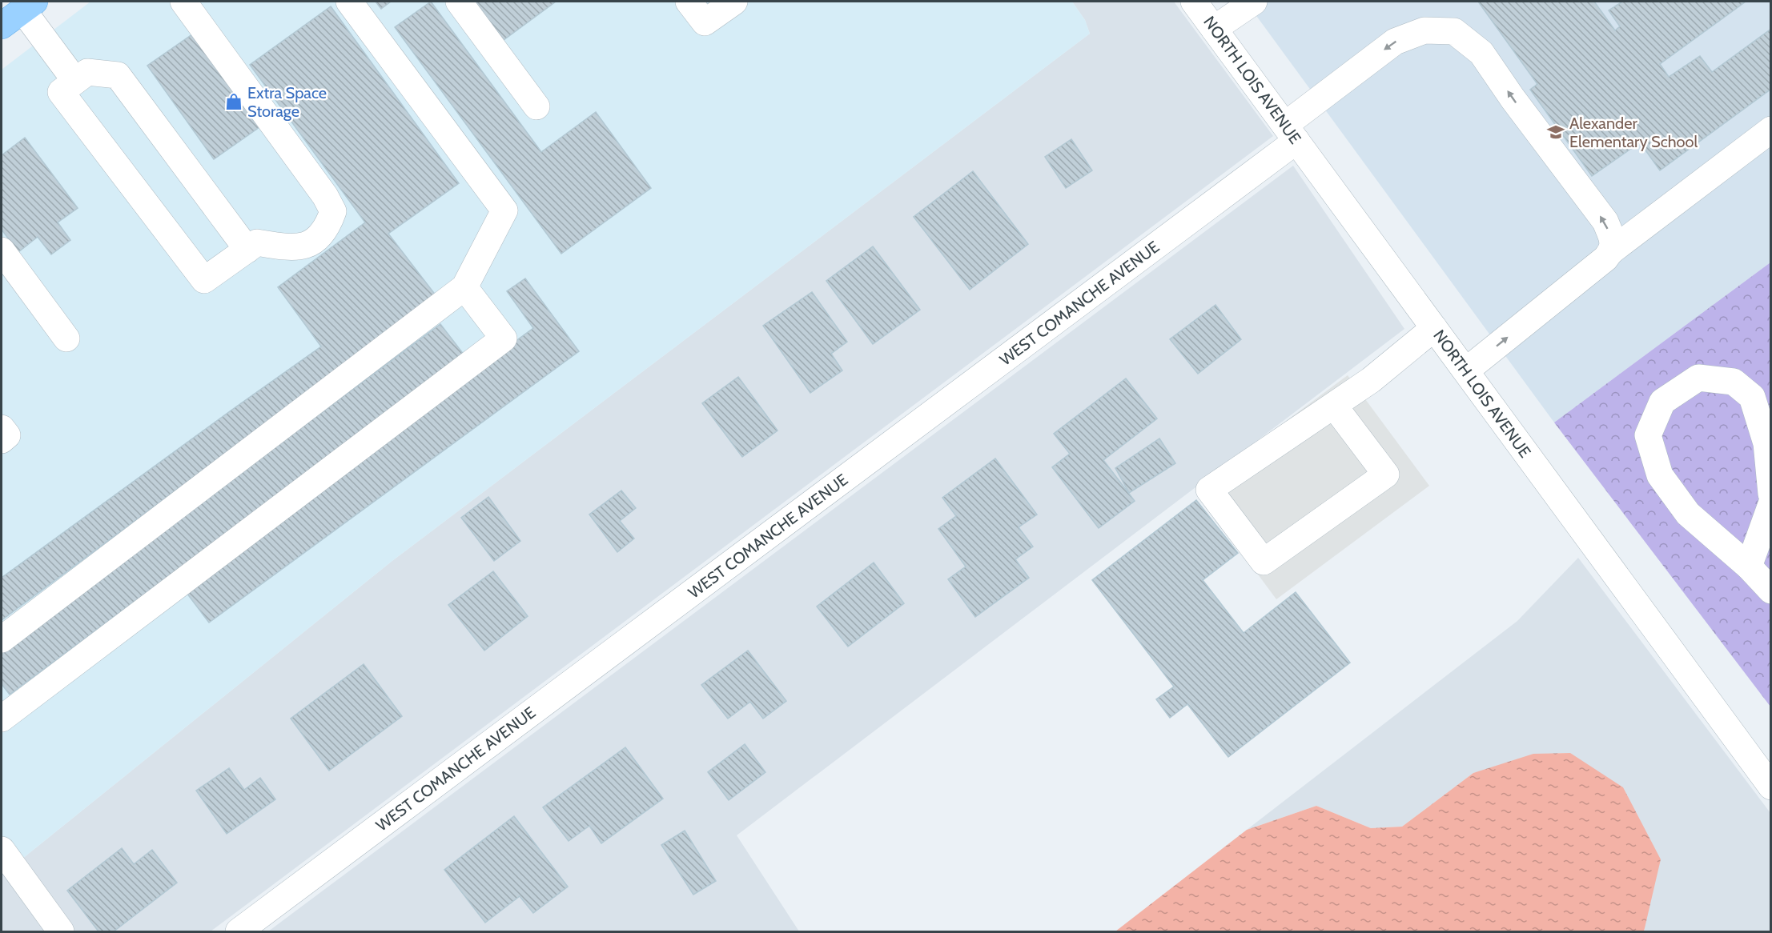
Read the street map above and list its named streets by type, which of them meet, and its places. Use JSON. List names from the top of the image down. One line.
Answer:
{"streets":{"street":["NORTH LOIS AVENUE","WEST COMANCHE AVENUE"]},"crossings":[["NORTH LOIS AVENUE","WEST COMANCHE AVENUE"]],"places":{"shop":["Extra Space Storage"],"school or university":["Alexander Elementary School"]}}
